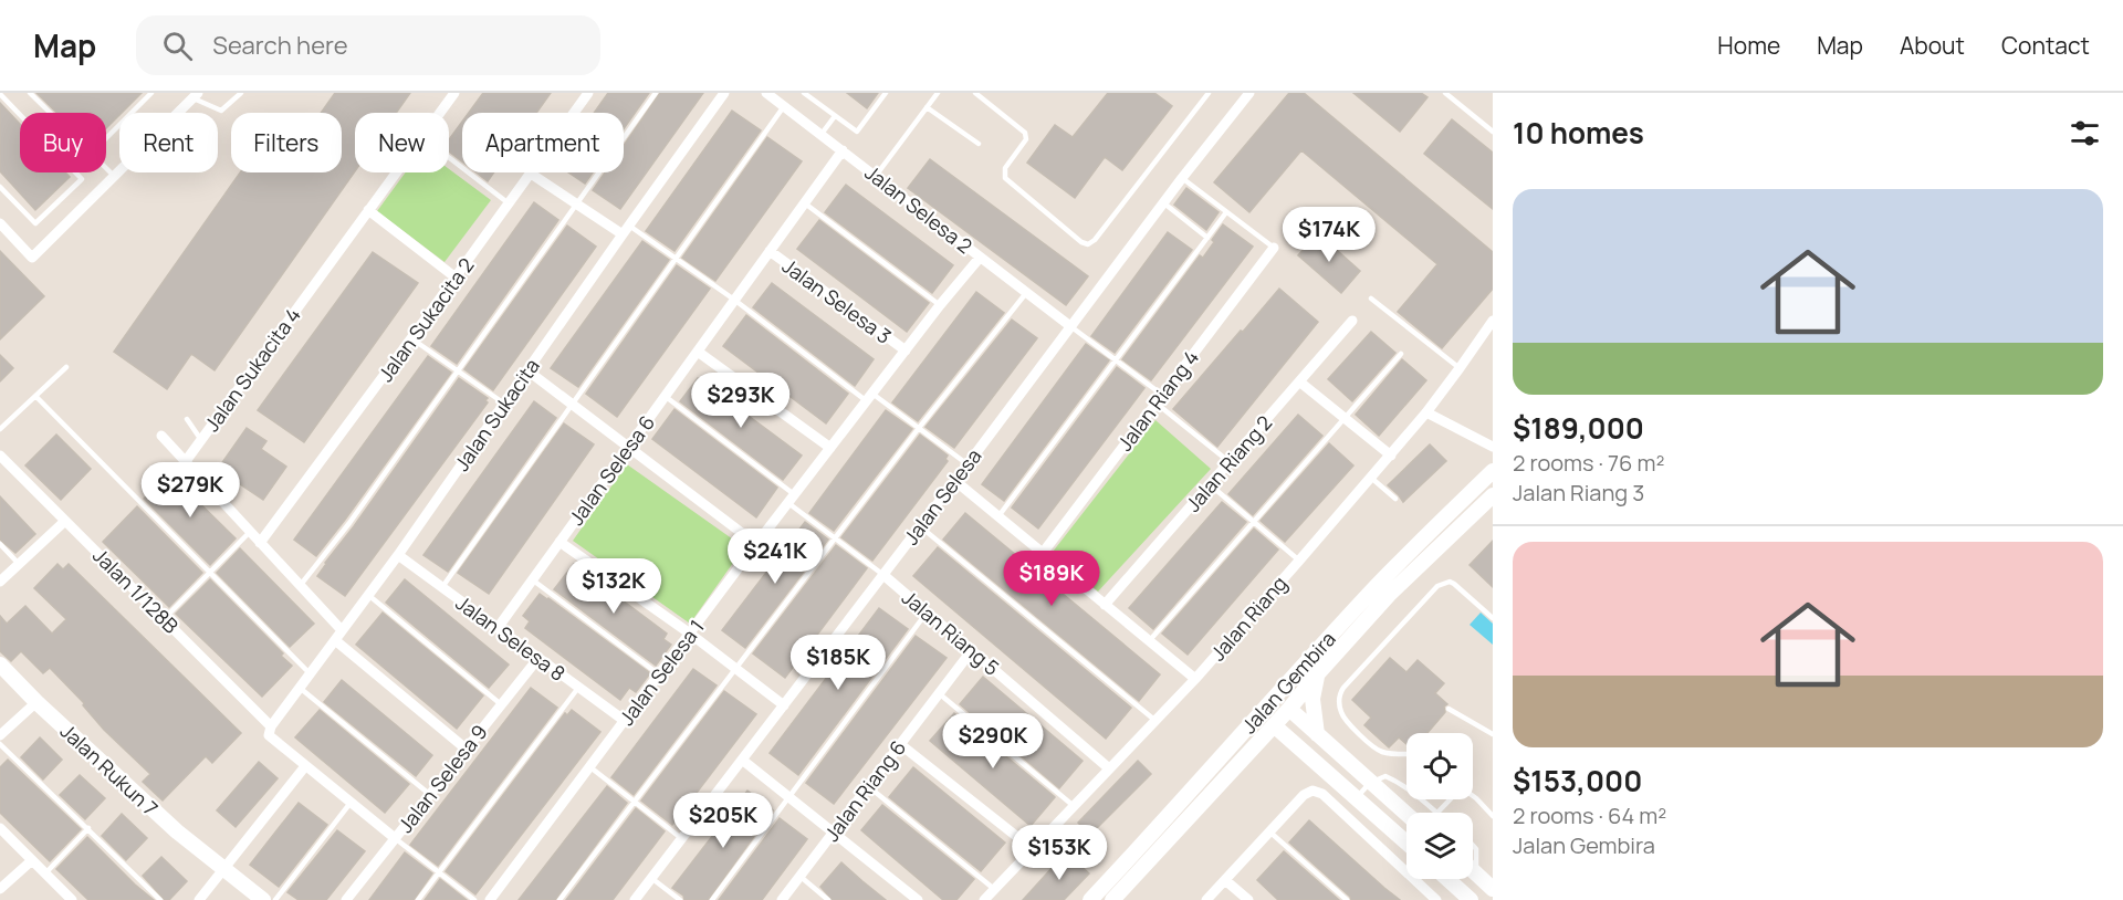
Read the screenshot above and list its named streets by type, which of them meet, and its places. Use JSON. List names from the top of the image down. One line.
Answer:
{"streets":{"main road":["Jalan Gembira","Jalan Rukun 7"],"street":["Jalan Selesa 2","Jalan Selesa 3","Jalan Sukacita 2","Jalan Sukacita 4","Jalan Riang 4","Jalan Sukacita","Jalan Riang 2","Jalan Selesa 6","Jalan Selesa","Jalan 1/128B","Jalan Riang","Jalan Riang 5","Jalan Selesa 8","Jalan Selesa 1","Jalan Selesa 9","Jalan Riang 6"]},"crossings":[["Jalan Selesa 2","Jalan Selesa 6"],["Jalan Selesa 2","Jalan Selesa"],["Jalan Selesa 2","Jalan Selesa 1"],["Jalan Selesa 3","Jalan Selesa 6"],["Jalan Selesa 3","Jalan Selesa 1"],["Jalan Sukacita","Jalan 1/128B"],["Jalan Sukacita","Jalan Selesa 8"],["Jalan Selesa 6","Jalan Selesa 8"],["Jalan Selesa","Jalan Riang 5"],["Jalan 1/128B","Jalan Selesa 9"],["Jalan Riang","Jalan Riang 5"],["Jalan Riang 5","Jalan Riang 6"],["Jalan Selesa 8","Jalan Selesa 1"],["Jalan Selesa 8","Jalan Selesa 9"]],"page":{"header":"Map","search":"Search here","nav":["Home","Map","About","Contact"],"heading":"10 homes","chip":["Buy","Rent","Filters","New","Apartment"],"list":[{"name":"$189,000","note":"2 rooms · 76 m² · Jalan Riang 3"},{"name":"$153,000","note":"2 rooms · 64 m² · Jalan Gembira"}],"price":["$174K","$293K","$279K","$241K","$189K","$132K","$185K","$290K","$205K","$153K"]}}
